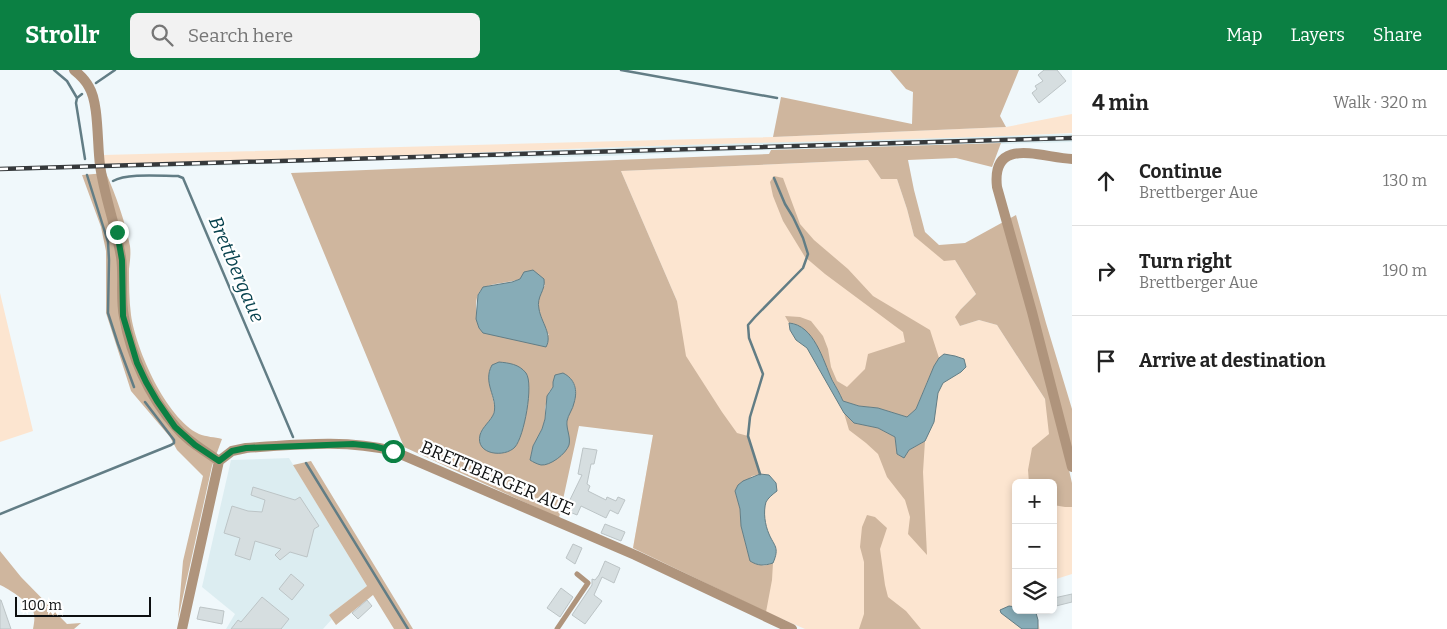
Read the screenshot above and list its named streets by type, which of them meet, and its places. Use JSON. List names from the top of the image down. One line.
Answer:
{"streets":{"street":["BRETTBERGER AUE"]},"water":["Brettbergaue"],"scale_bar":"100 m","page":{"header":"Strollr","search":"Search here","nav":["Map","Layers","Share"],"heading":["4 min","Walk · 320 m"],"list":[["Continue","Brettberger Aue","130 m"],["Turn right","Brettberger Aue","190 m"],"Arrive at destination"],"map_buttons":["+","−"],"scale":"100 m"}}
